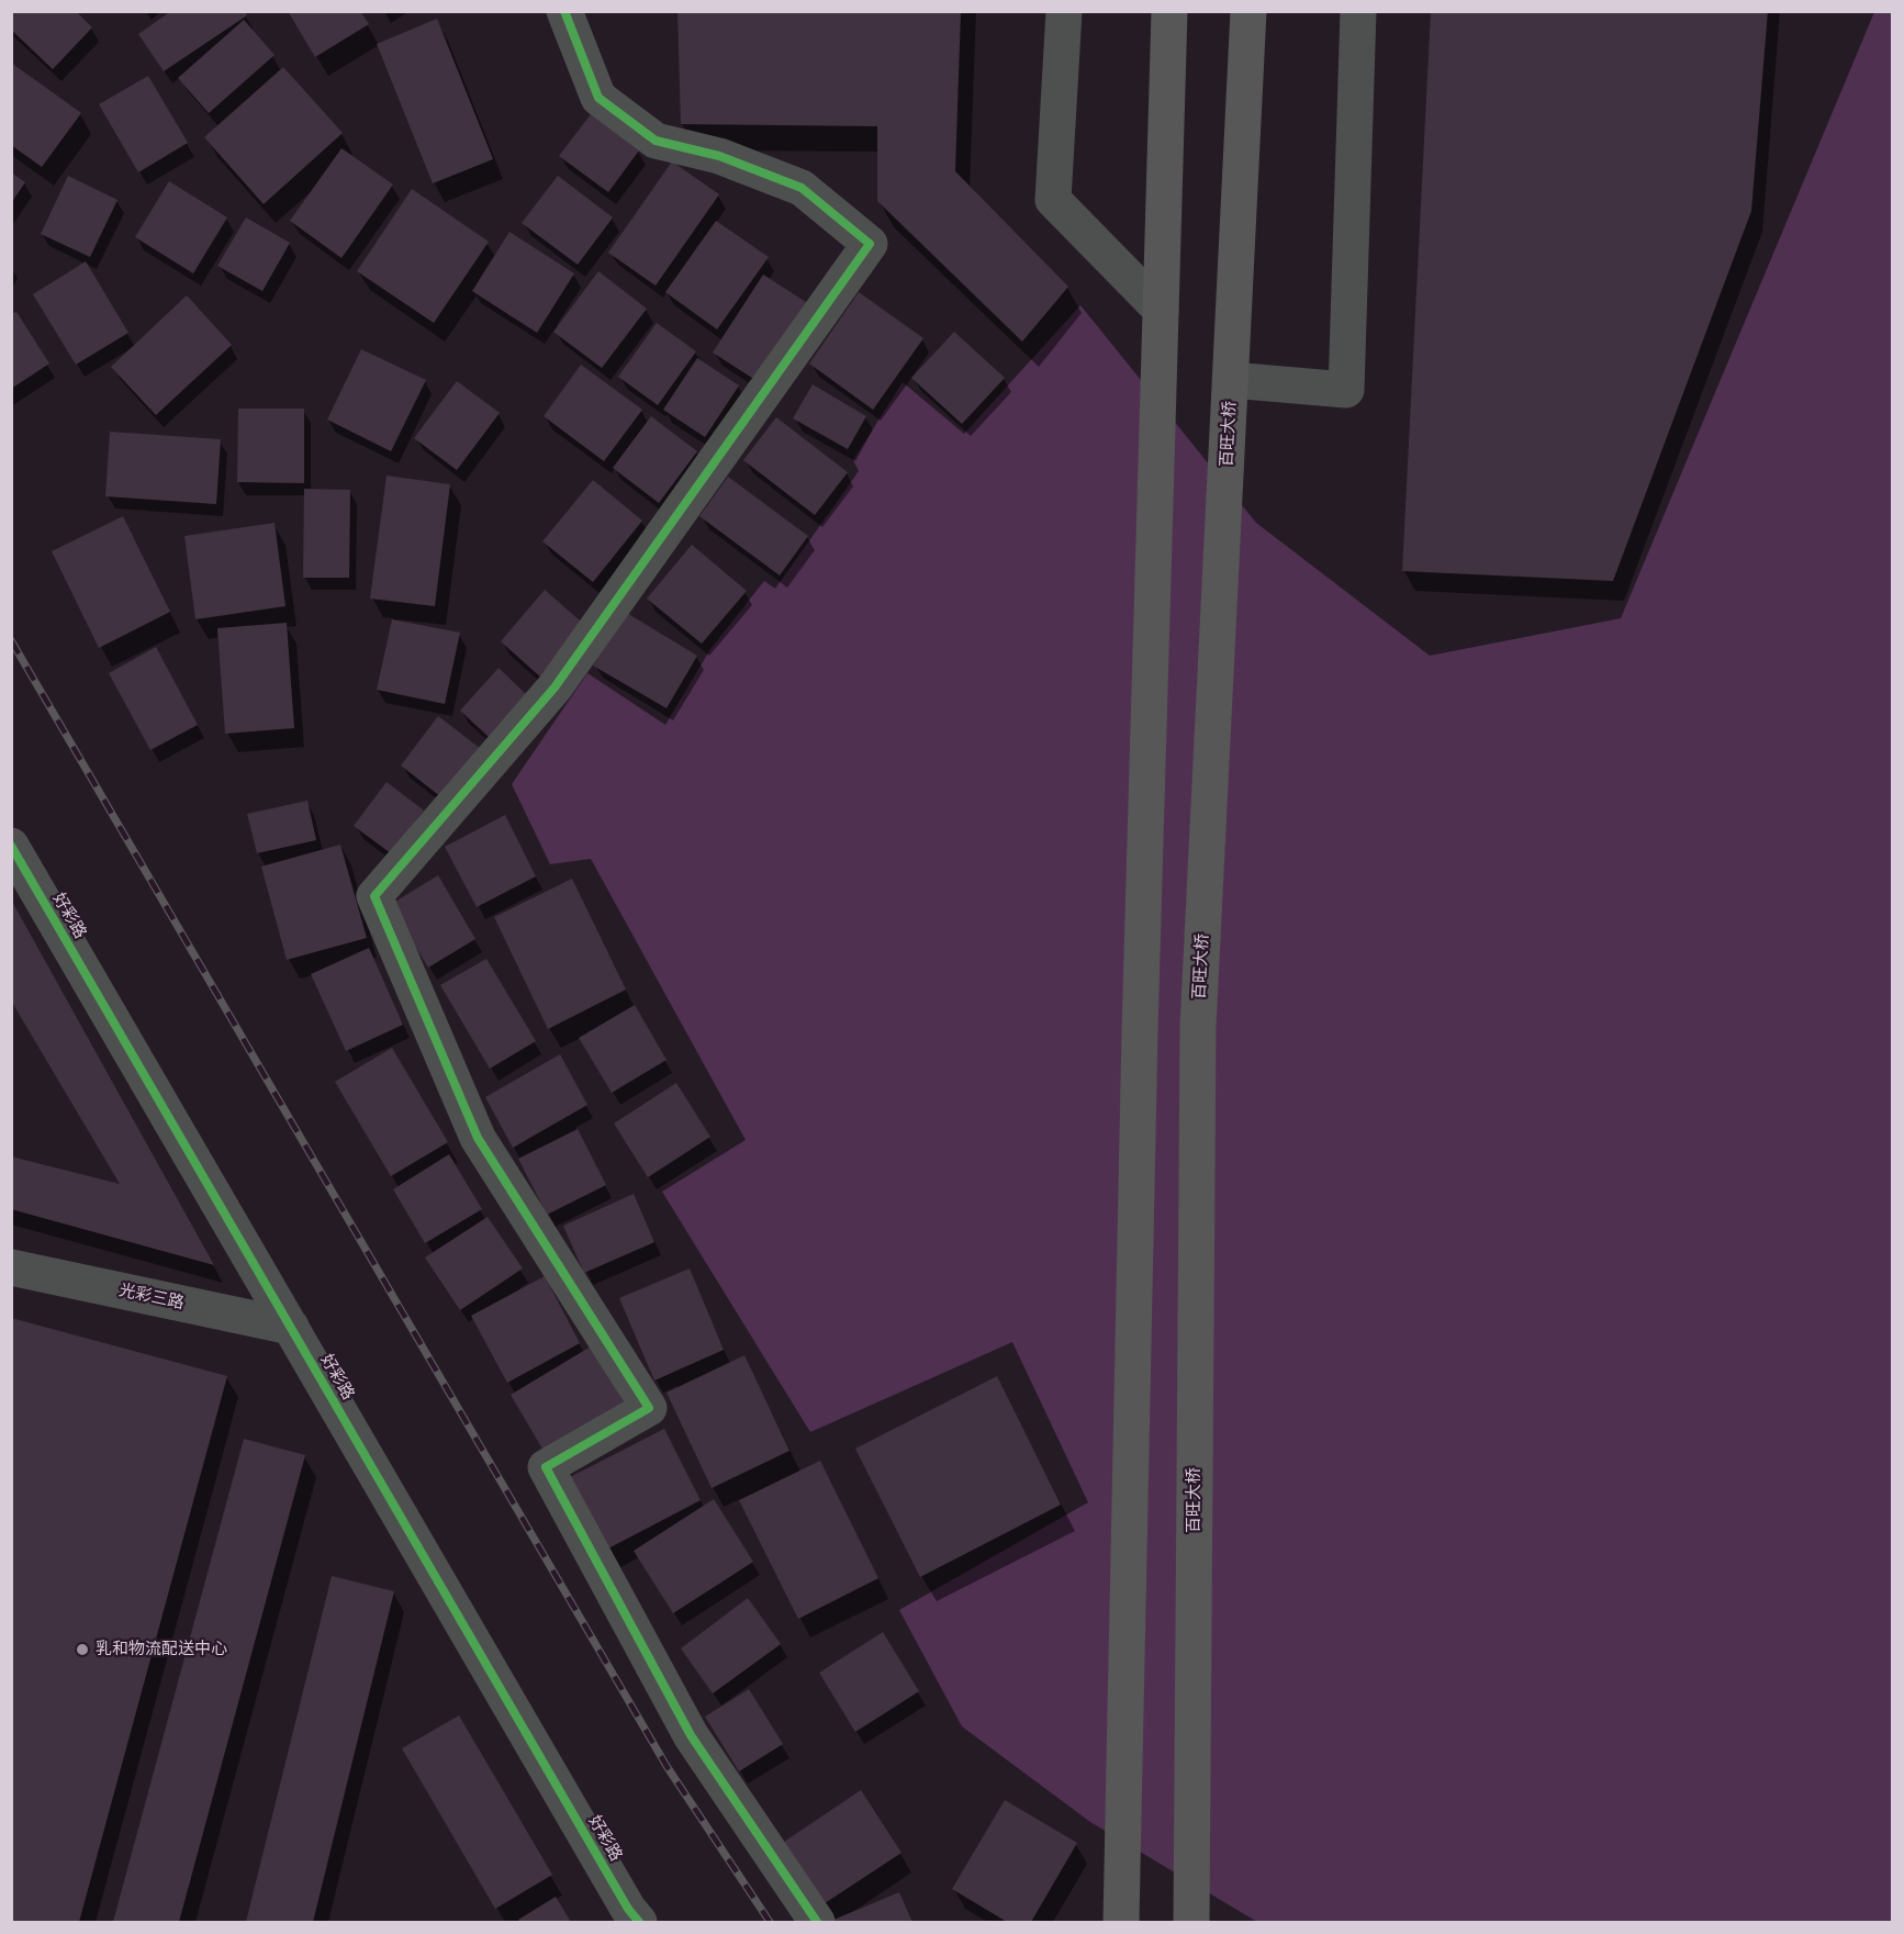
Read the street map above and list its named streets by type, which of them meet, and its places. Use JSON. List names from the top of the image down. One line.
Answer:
{"streets":{"main road":["百旺大桥"],"street":["好彩路","光彩三路"]},"crossings":[["好彩路","光彩三路"]],"places":["乳和物流配送中心"]}
